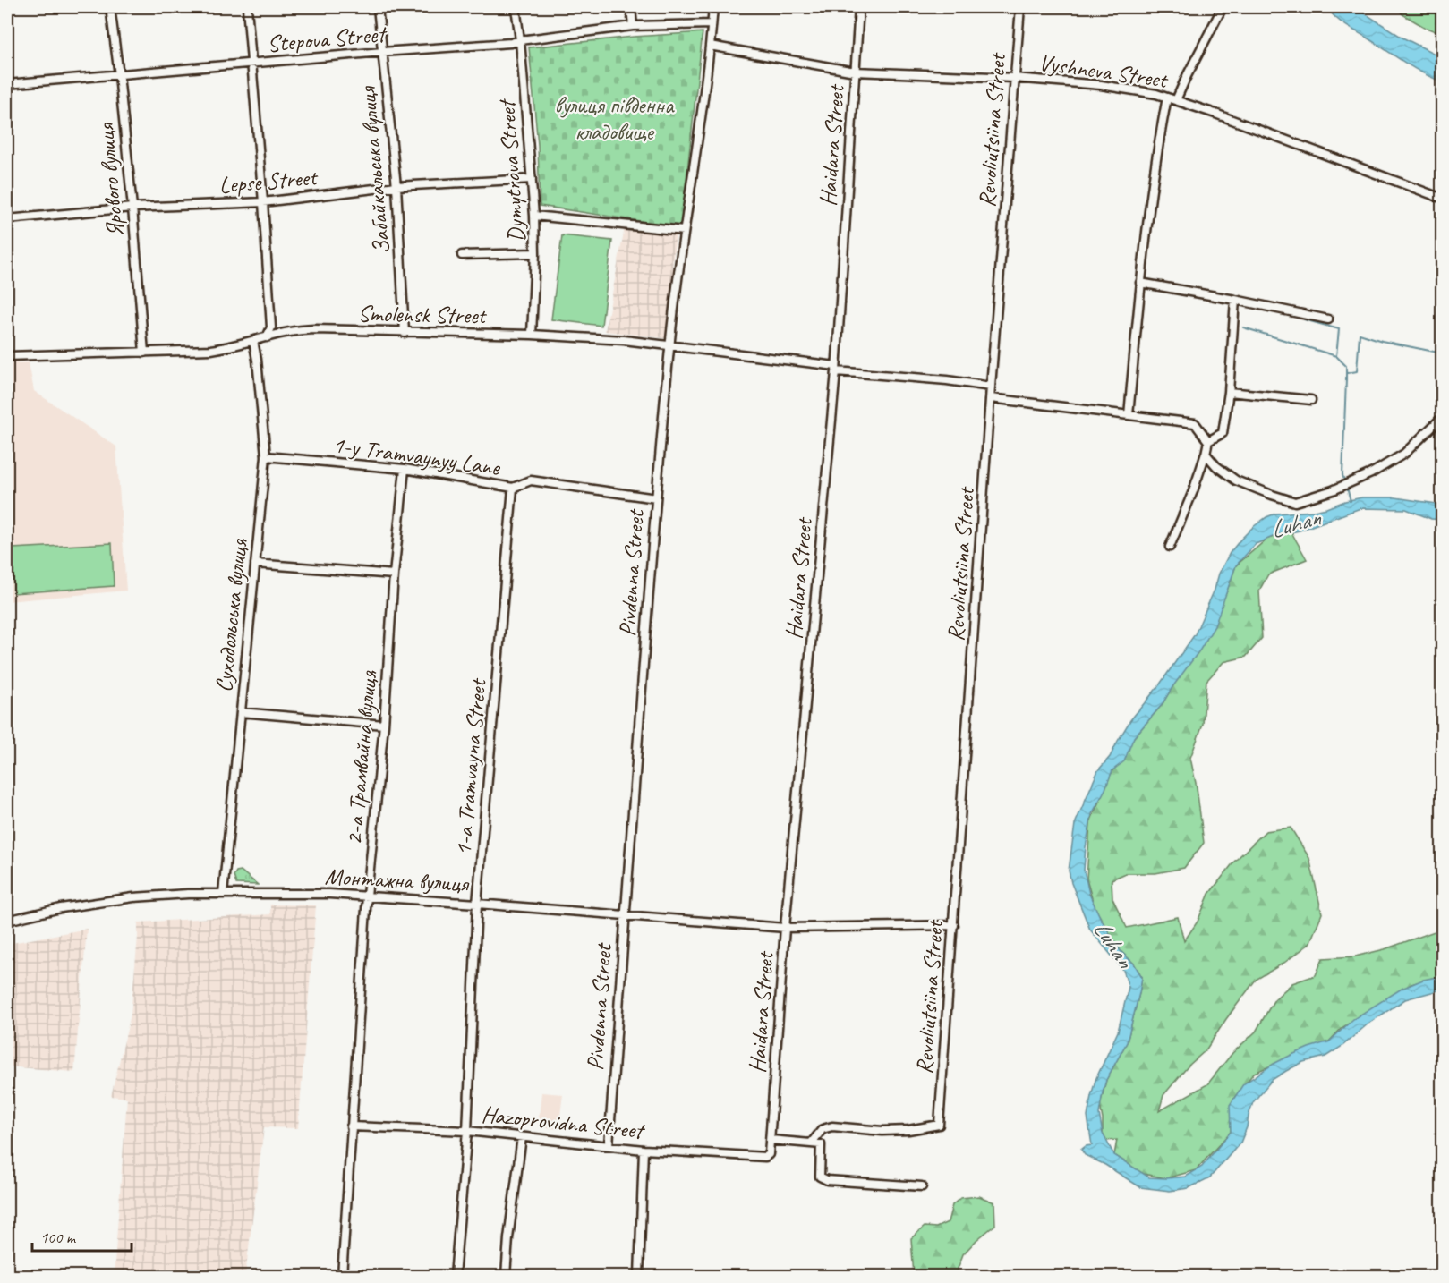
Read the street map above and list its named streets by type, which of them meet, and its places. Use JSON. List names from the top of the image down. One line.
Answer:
{"streets":{"street":["Stepova Street","Vyshneva Street","Revoliutsiina Street","Haidara Street","Забайкальська вулиця","Dymytrova Street","Ярового вулиця","Lepse Street","Smolensk Street","1-y Tramvaynyy Lane","Pivdenna Street","Суходольська вулиця","2-а Трамвайна вулиця","1-a Tramvayna Street","Монтажна вулиця","Hazoprovidna Street"]},"crossings":[["Stepova Street","Забайкальська вулиця"],["Stepova Street","Dymytrova Street"],["Stepova Street","Ярового вулиця"],["Stepova Street","Pivdenna Street"],["Vyshneva Street","Revoliutsiina Street"],["Vyshneva Street","Haidara Street"],["Vyshneva Street","Pivdenna Street"],["Revoliutsiina Street","Smolensk Street"],["Revoliutsiina Street","Монтажна вулиця"],["Haidara Street","Smolensk Street"],["Haidara Street","Монтажна вулиця"],["Haidara Street","Hazoprovidna Street"],["Забайкальська вулиця","Lepse Street"],["Забайкальська вулиця","Smolensk Street"],["Dymytrova Street","Lepse Street"],["Dymytrova Street","Smolensk Street"],["Ярового вулиця","Lepse Street"],["Ярового вулиця","Smolensk Street"],["Smolensk Street","Pivdenna Street"],["Smolensk Street","Суходольська вулиця"],["1-y Tramvaynyy Lane","Pivdenna Street"],["1-y Tramvaynyy Lane","Суходольська вулиця"],["1-y Tramvaynyy Lane","2-а Трамвайна вулиця"],["1-y Tramvaynyy Lane","1-a Tramvayna Street"],["Pivdenna Street","Монтажна вулиця"],["Pivdenna Street","Hazoprovidna Street"],["Суходольська вулиця","Монтажна вулиця"],["2-а Трамвайна вулиця","Монтажна вулиця"],["2-а Трамвайна вулиця","Hazoprovidna Street"],["1-a Tramvayna Street","Монтажна вулиця"],["1-a Tramvayna Street","Hazoprovidna Street"]],"water":["Luhan"],"parks":["вулиця південна кладовище"],"scale_bar":"100 m"}
